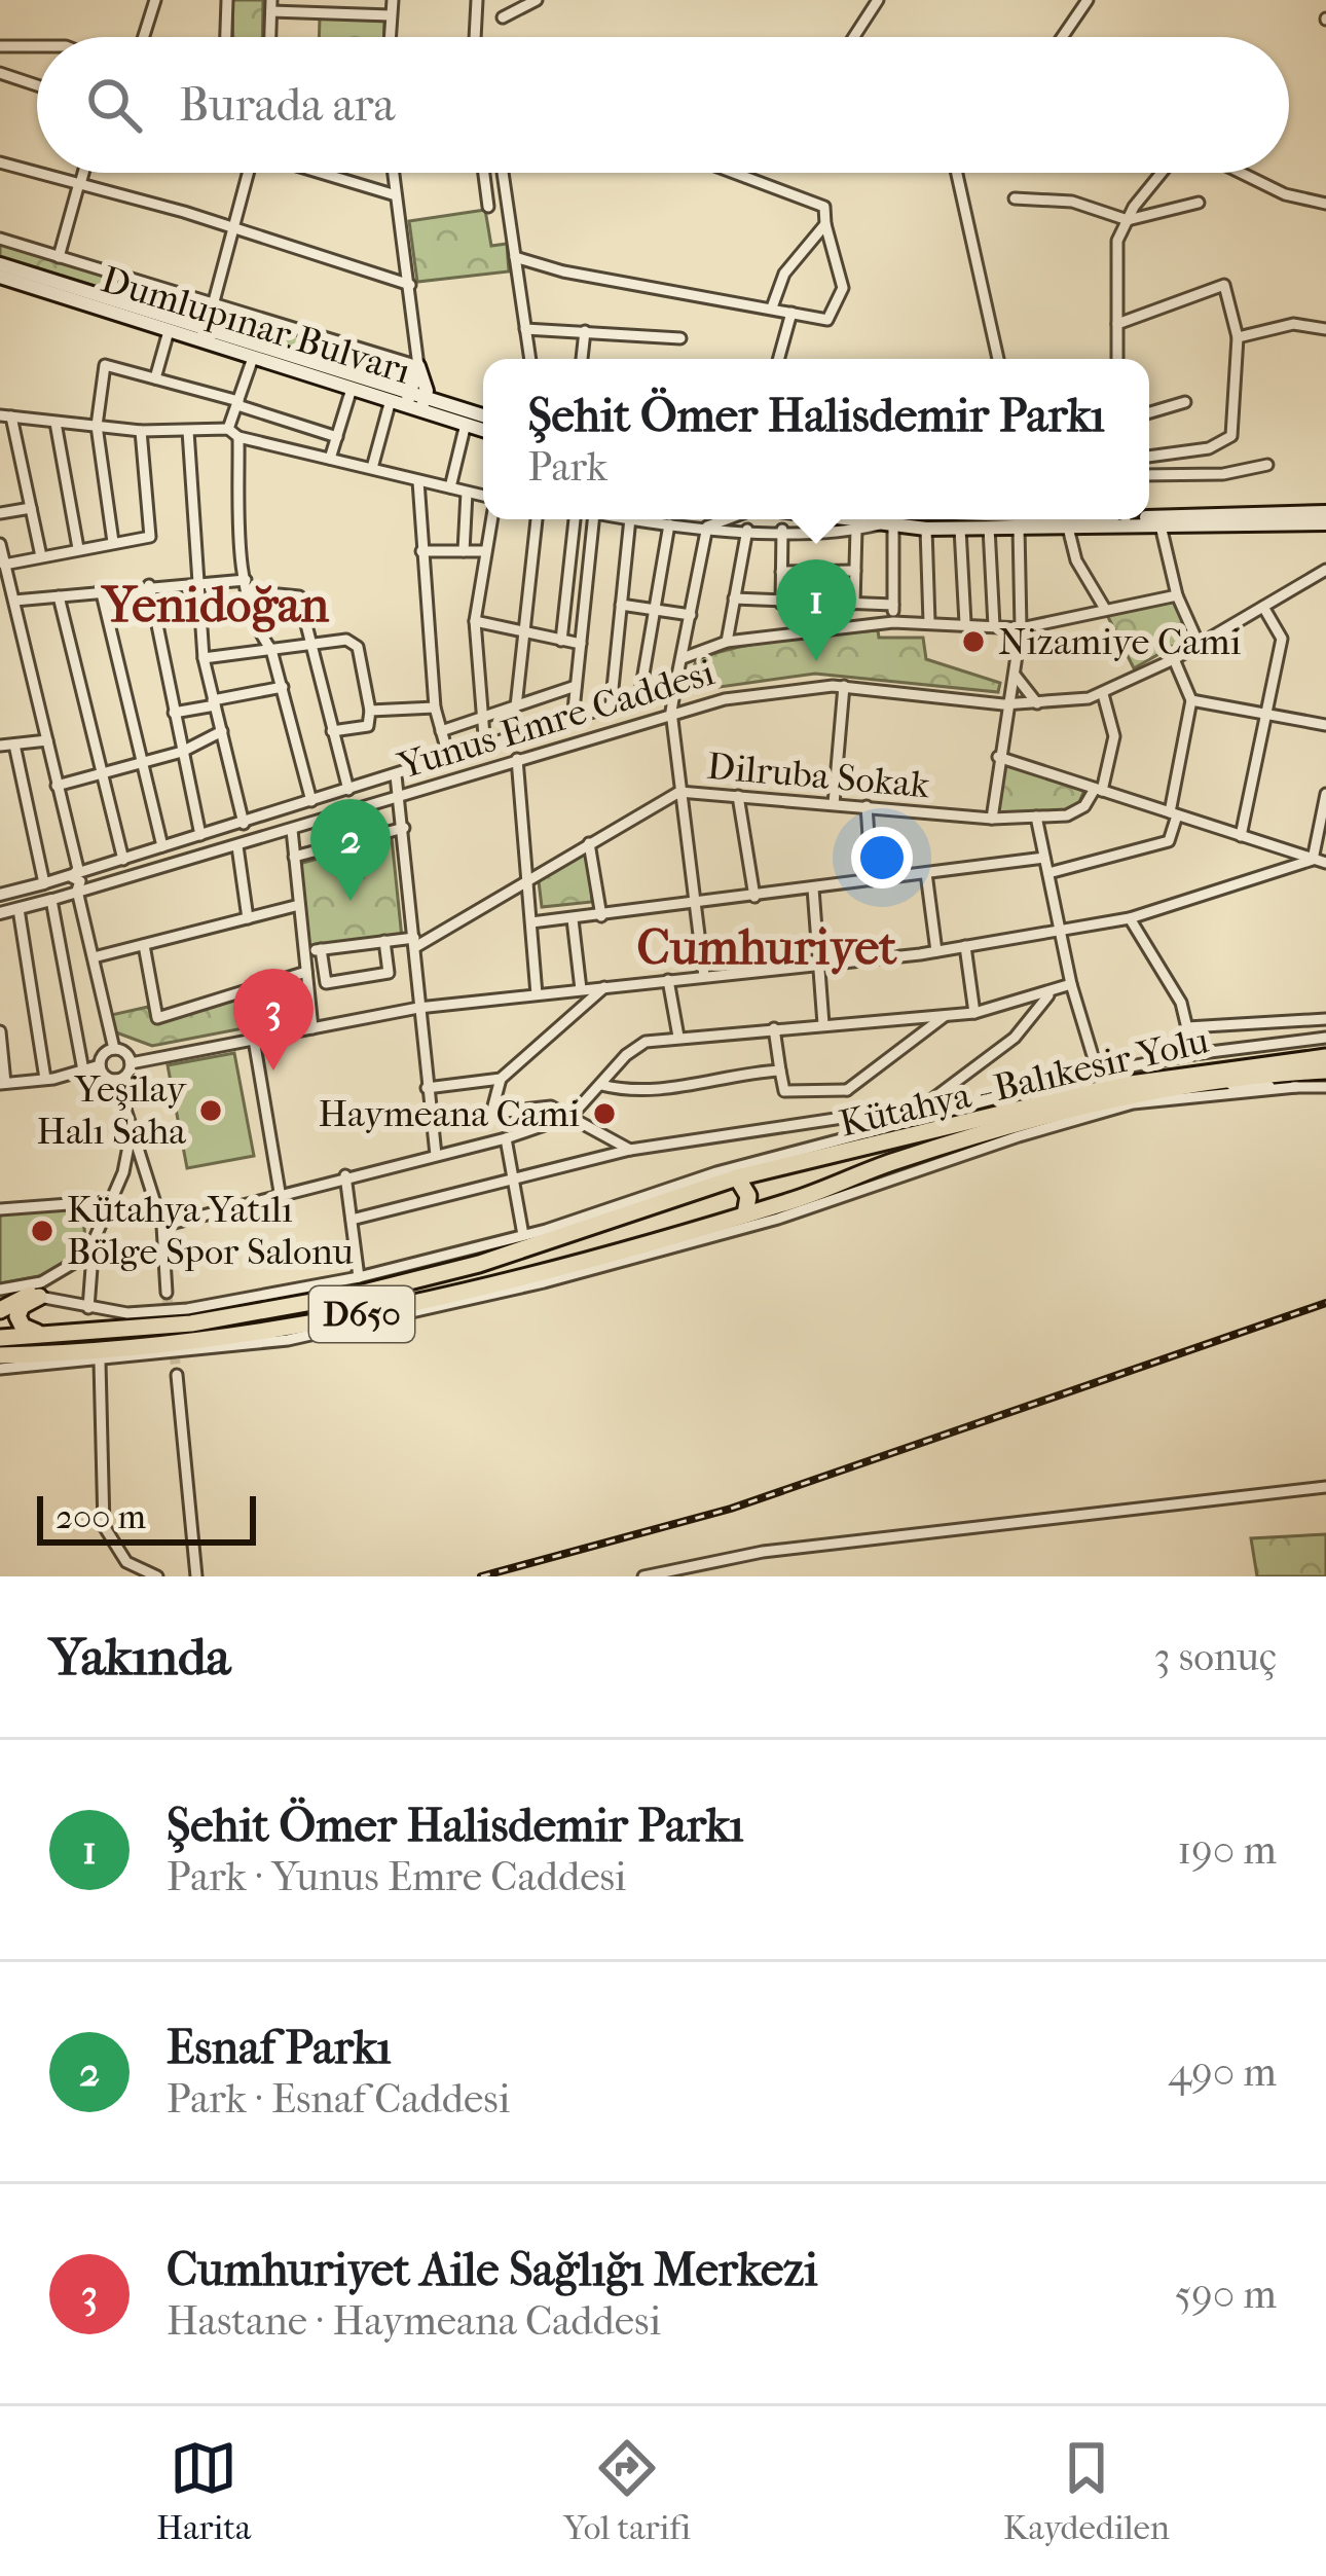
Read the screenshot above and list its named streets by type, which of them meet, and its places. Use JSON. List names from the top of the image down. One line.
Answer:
{"streets":{"highway":["Kütahya - Balıkesir Yolu","D650"],"main road":["Dumlupınar Bulvarı"],"street":["Yunus Emre Caddesi","Dilruba Sokak"]},"districts":["Yenidoğan","Cumhuriyet"],"places":["Nizamiye Cami","Yeşilay Halı Saha","Haymeana Cami","Kütahya Yatılı Bölge Spor Salonu"],"scale_bar":"200 m","page":{"search":"Burada ara","popup":["Şehit Ömer Halisdemir Parkı","Park"],"pins":["1","2","3"],"scale":"200 m","heading":["Yakında","3 sonuç"],"list":[{"mark":"1","name":"Şehit Ömer Halisdemir Parkı","note":"Park · Yunus Emre Caddesi","value":"190 m"},{"mark":"2","name":"Esnaf Parkı","note":"Park · Esnaf Caddesi","value":"490 m"},{"mark":"3","name":"Cumhuriyet Aile Sağlığı Merkezi","note":"Hastane · Haymeana Caddesi","value":"590 m"}],"nav":["Harita","Yol tarifi","Kaydedilen"]}}
